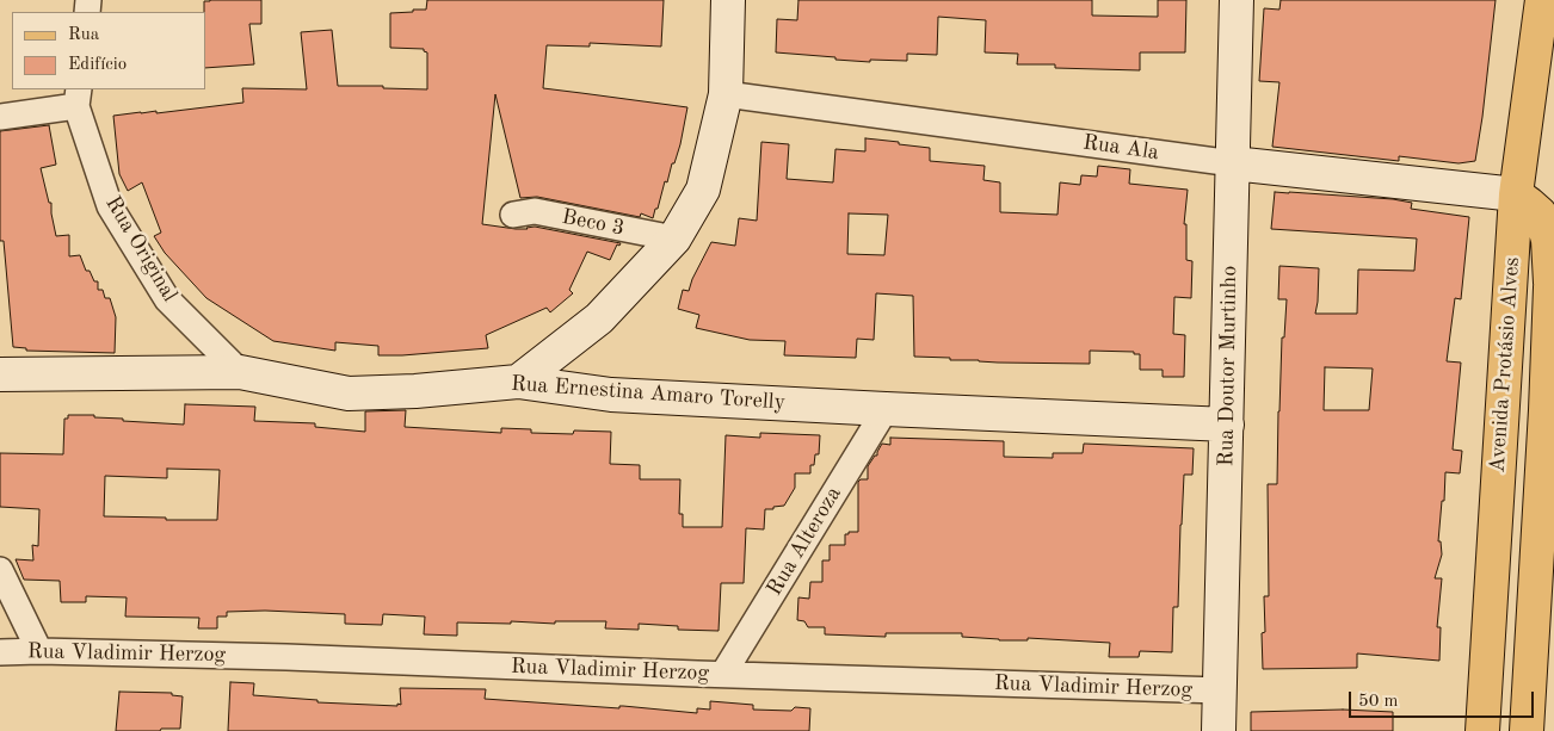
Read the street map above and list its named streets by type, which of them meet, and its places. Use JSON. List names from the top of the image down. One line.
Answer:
{"streets":{"main road":["Avenida Protásio Alves"],"street":["Rua Ala","Beco 3","Rua Original","Rua Doutor Murtinho","Rua Ernestina Amaro Torelly","Rua Alteroza","Rua Vladimir Herzog"]},"crossings":[["Rua Ala","Avenida Protásio Alves"],["Rua Ala","Rua Doutor Murtinho"],["Rua Original","Rua Ernestina Amaro Torelly"],["Rua Doutor Murtinho","Rua Ernestina Amaro Torelly"],["Rua Doutor Murtinho","Rua Vladimir Herzog"],["Rua Ernestina Amaro Torelly","Rua Alteroza"],["Rua Alteroza","Rua Vladimir Herzog"]],"legend":["Rua","Edifício"],"scale_bar":"50 m"}
